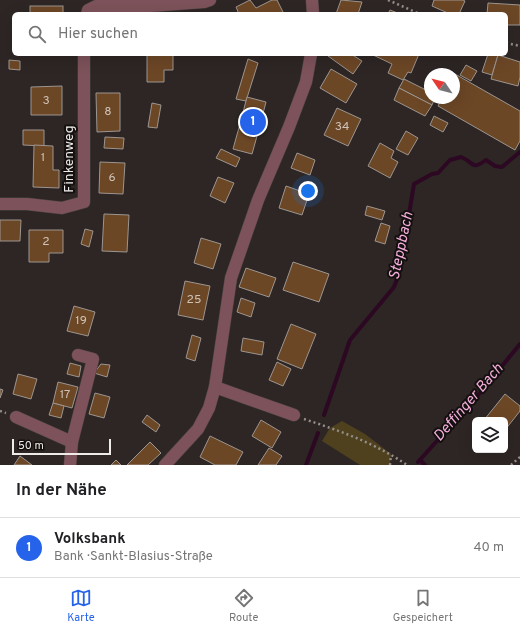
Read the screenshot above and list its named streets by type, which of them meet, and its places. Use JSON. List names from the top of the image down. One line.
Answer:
{"streets":{"street":["Finkenweg"]},"water":["Steppbach","Deffinger Bach"],"house_numbers":["3","8","34","1","6","2","25","19","17"],"scale_bar":"50 m","north":"top left","page":{"search":"Hier suchen","pins":"1","scale":"50 m","heading":"In der Nähe","list":[{"mark":"1","name":"Volksbank","note":"Bank · Sankt-Blasius-Straße","value":"40 m"}],"nav":["Karte","Route","Gespeichert"]}}
